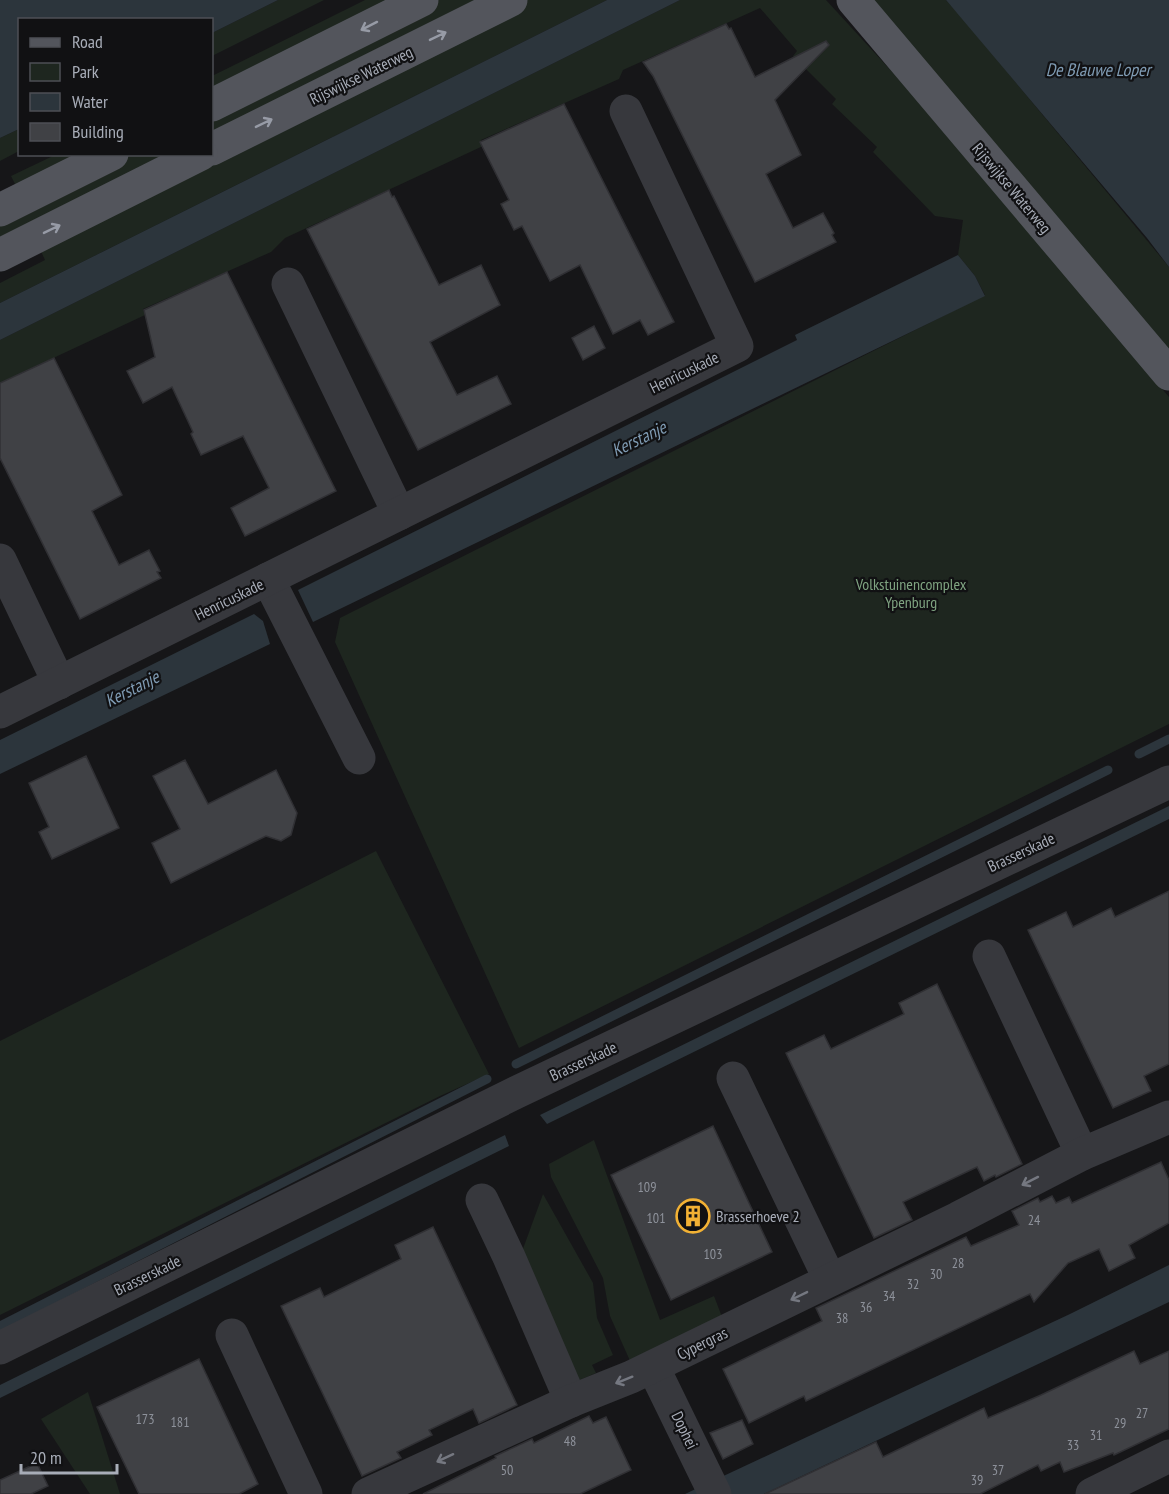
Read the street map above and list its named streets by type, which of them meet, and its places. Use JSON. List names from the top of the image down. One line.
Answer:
{"streets":{"main road":["Rijswijkse Waterweg"],"street":["Henricuskade","Brasserskade","Cypergras","Dophei"]},"crossings":[["Cypergras","Dophei"]],"one_way":["Cypergras"],"water":["De Blauwe Loper","Kerstanje"],"parks":["Volkstuinencomplex Ypenburg"],"places":{"building":["Brasserhoeve 2"]},"house_numbers":["109","101","24","103","28","30","32","34","36","38","27","173","181","29","31","48","33","50","37","39"],"legend":["Road","Park","Water","Building"],"scale_bar":"20 m"}
